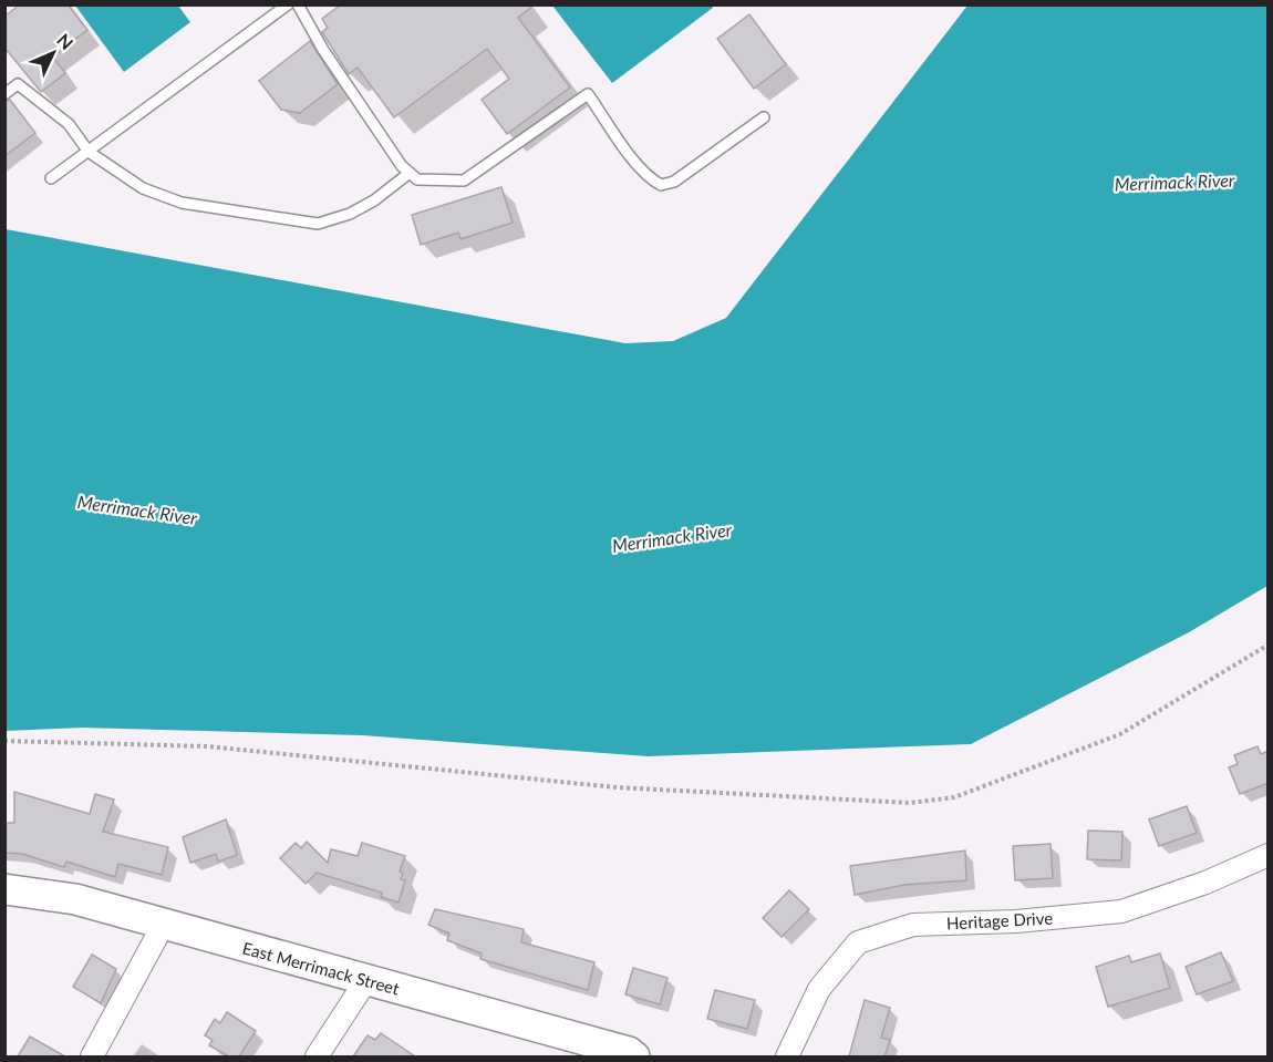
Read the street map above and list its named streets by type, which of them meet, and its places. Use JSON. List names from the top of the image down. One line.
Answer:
{"streets":{"street":["Heritage Drive","East Merrimack Street"]},"water":["Merrimack River"],"north":"top right"}
